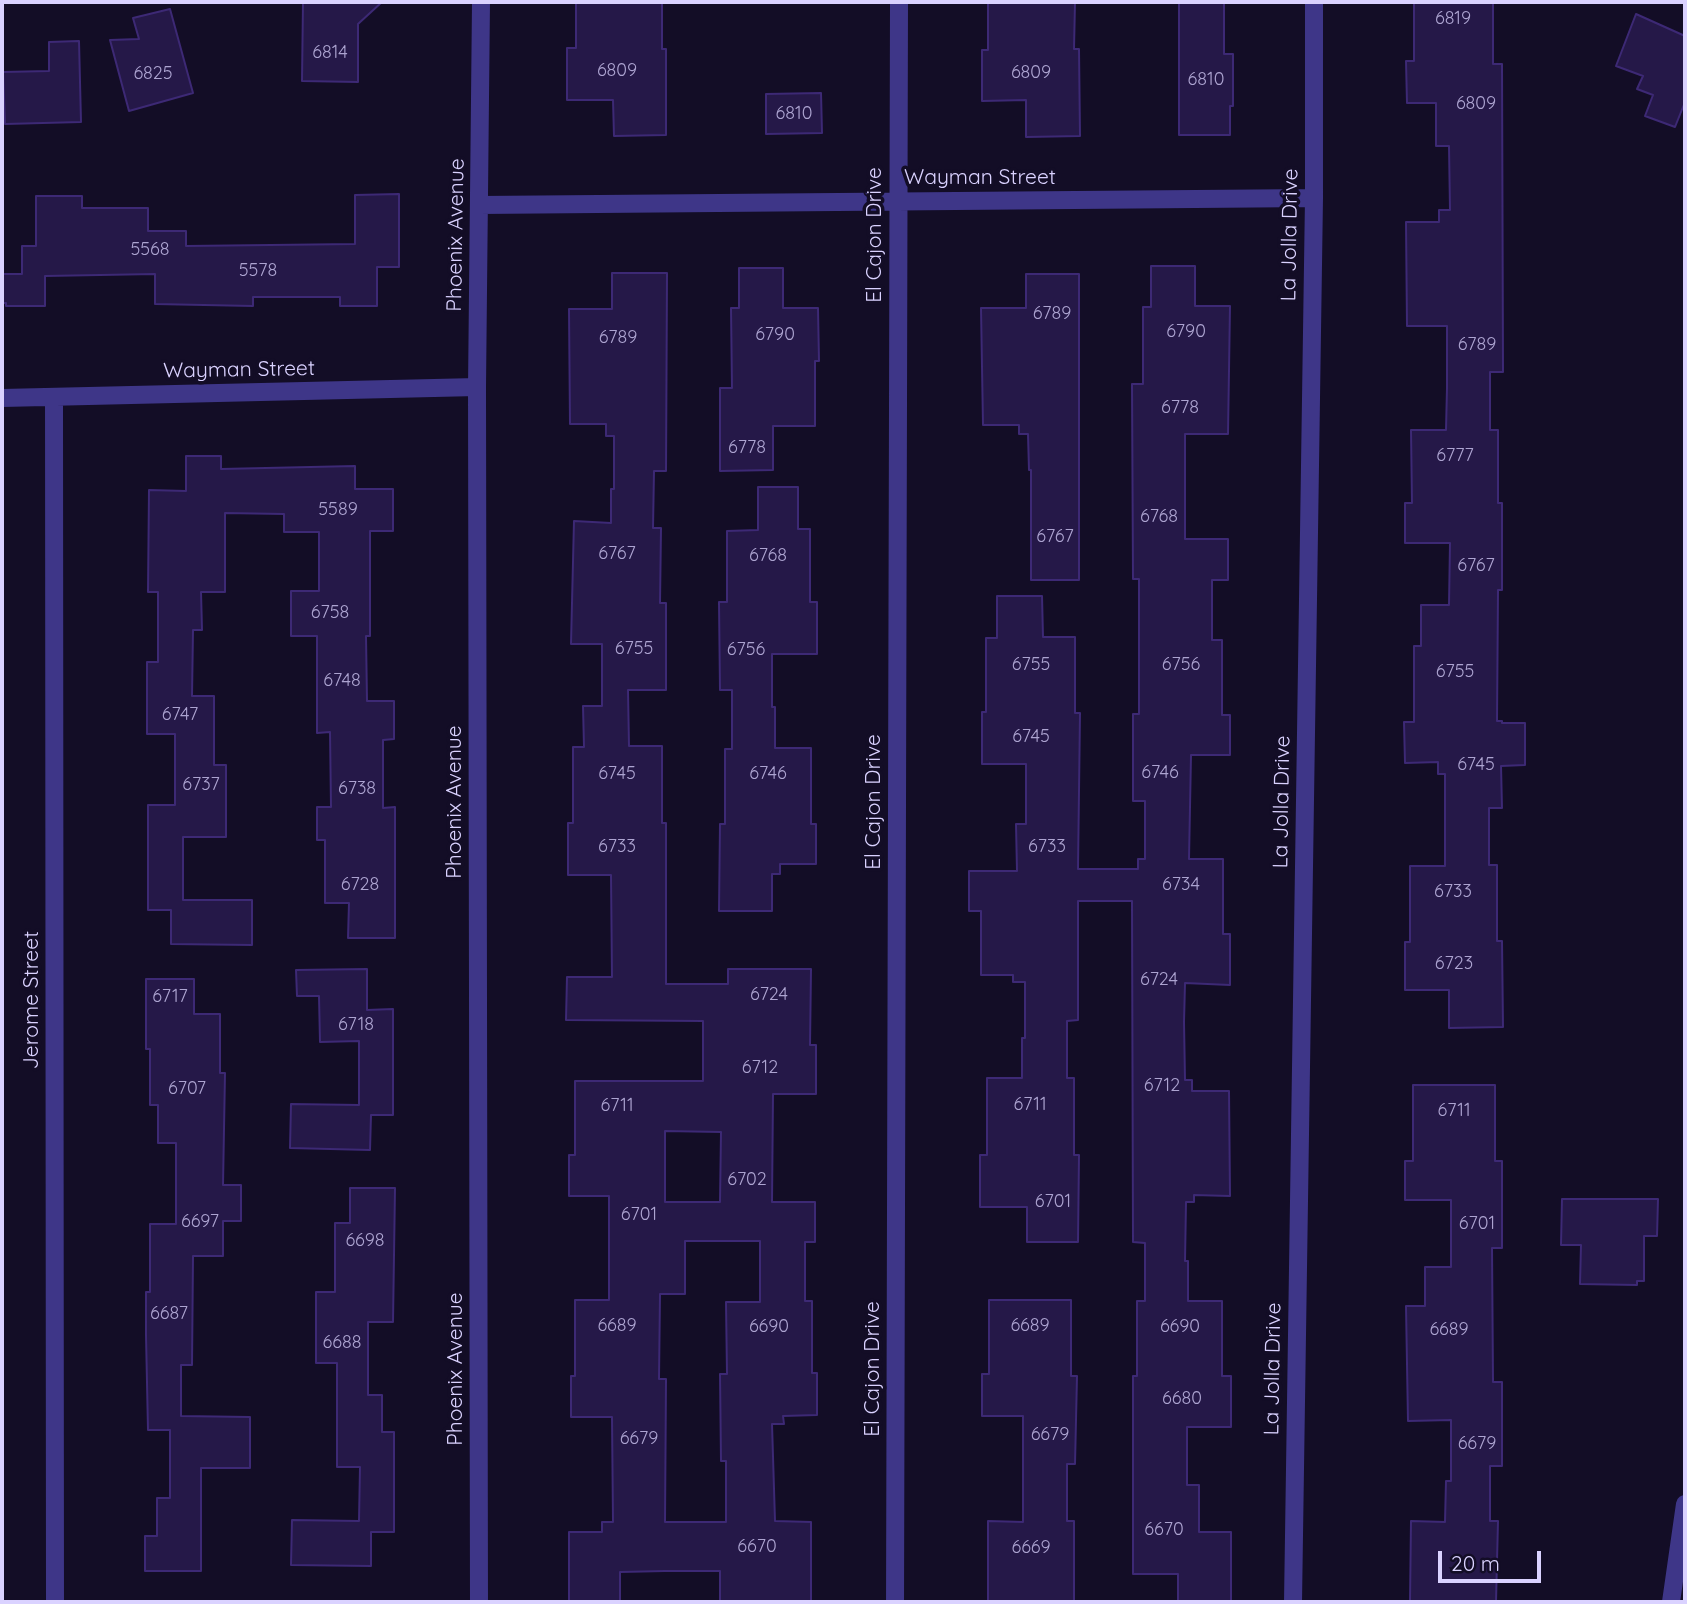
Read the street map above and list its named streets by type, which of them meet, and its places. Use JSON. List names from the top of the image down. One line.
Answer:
{"streets":{"street":["Wayman Street","Phoenix Avenue","El Cajon Drive","La Jolla Drive","Jerome Street"]},"crossings":[["Wayman Street","Phoenix Avenue"],["Wayman Street","El Cajon Drive"],["Wayman Street","La Jolla Drive"],["Wayman Street","Jerome Street"]],"house_numbers":["6819","6814","6809","6809","6825","6810","6809","6810","5568","5578","6789","6790","6790","6789","6789","6778","6778","6777","5589","6768","6767","6767","6768","6767","6758","6755","6756","6755","6756","6755","6748","6747","6745","6745","6746","6745","6746","6737","6738","6733","6733","6728","6734","6733","6723","6724","6724","6717","6718","6712","6712","6707","6711","6711","6711","6702","6701","6701","6697","6701","6698","6687","6689","6689","6690","6690","6689","6688","6680","6679","6679","6679","6670","6670","6669"],"scale_bar":"20 m"}
